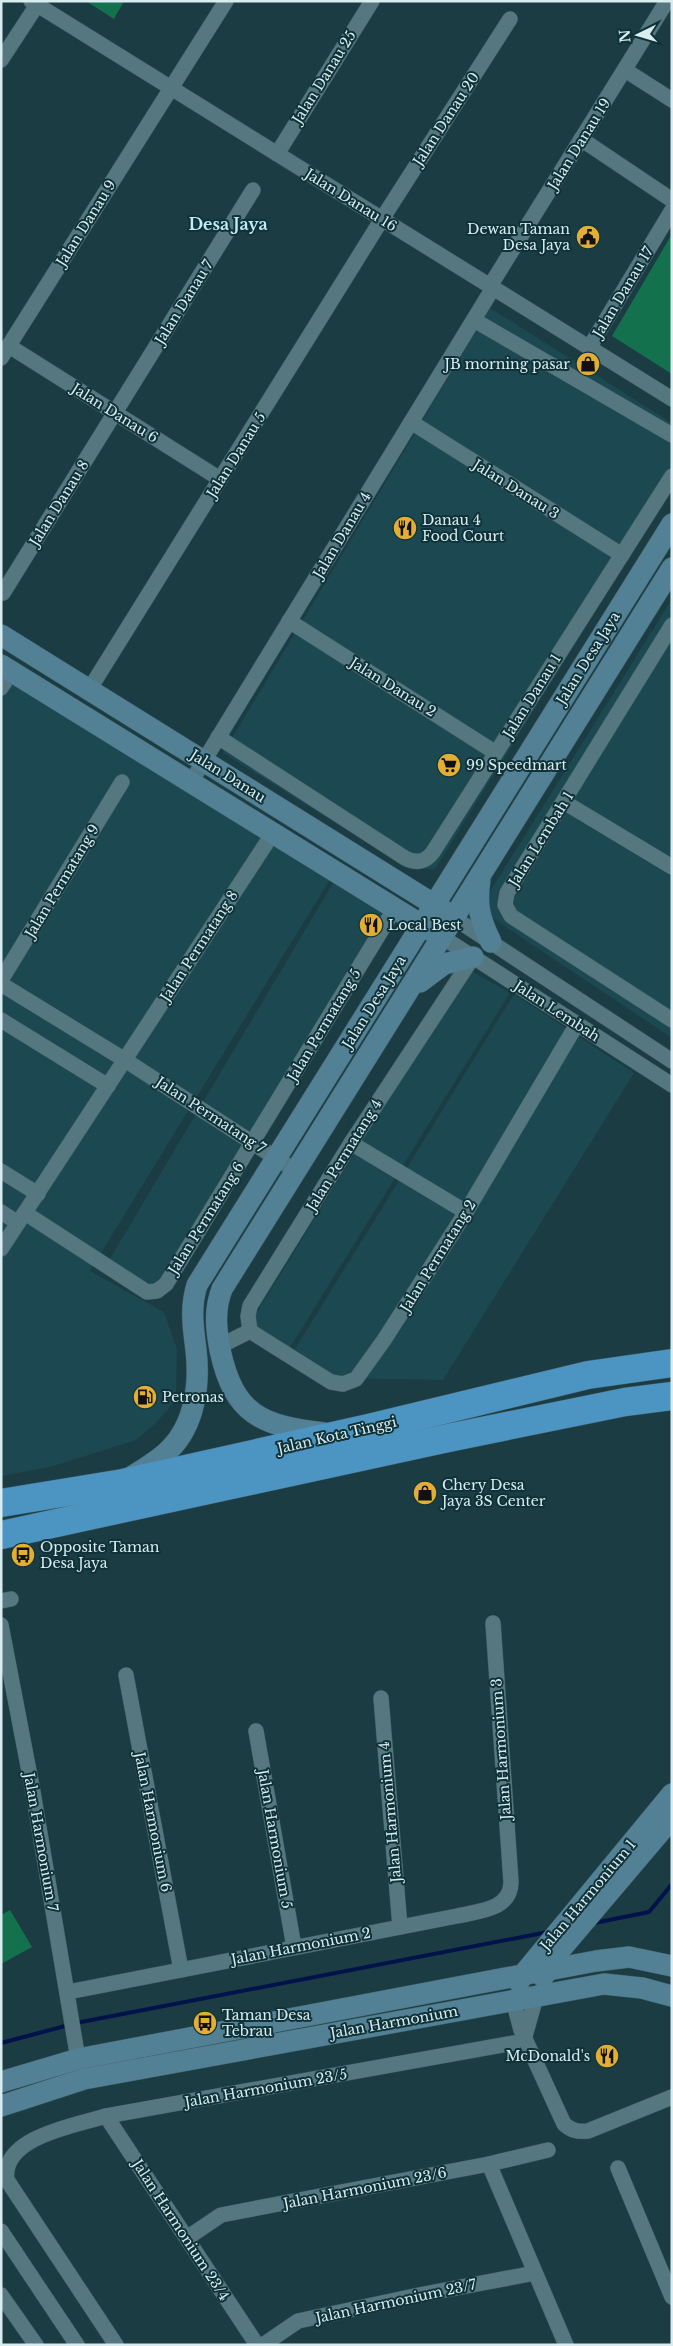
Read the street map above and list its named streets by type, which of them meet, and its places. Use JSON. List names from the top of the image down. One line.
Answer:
{"streets":{"highway":["Jalan Kota Tinggi"],"main road":["Jalan Desa Jaya","Jalan Danau","Jalan Harmonium 1","Jalan Harmonium"],"street":["Jalan Danau 25","Jalan Danau 20","Jalan Danau 19","Jalan Danau 16","Jalan Danau 9","Jalan Danau 17","Jalan Danau 7","Jalan Danau 6","Jalan Danau 5","Jalan Danau 3","Jalan Danau 8","Jalan Danau 4","Jalan Danau 2","Jalan Danau 1","Jalan Lembah 1","Jalan Permatang 9","Jalan Permatang 8","Jalan Lembah","Jalan Permatang 5","Jalan Permatang 7","Jalan Permatang 4","Jalan Permatang 6","Jalan Permatang 2","Jalan Harmonium 3","Jalan Harmonium 4","Jalan Harmonium 6","Jalan Harmonium 5","Jalan Harmonium 7","Jalan Harmonium 2","Jalan Harmonium 23/5","Jalan Harmonium 23/6","Jalan Harmonium 23/4","Jalan Harmonium 23/7"]},"crossings":[["Jalan Danau 25","Jalan Danau 16"],["Jalan Danau 20","Jalan Danau 16"],["Jalan Danau 20","Jalan Danau 5"],["Jalan Danau 19","Jalan Danau 16"],["Jalan Danau 19","Jalan Danau 4"],["Jalan Danau 16","Jalan Danau 9"],["Jalan Danau 16","Jalan Danau 17"],["Jalan Danau 16","Jalan Danau 5"],["Jalan Danau 16","Jalan Danau 4"],["Jalan Danau 9","Jalan Danau 6"],["Jalan Danau 7","Jalan Danau 6"],["Jalan Danau 7","Jalan Danau 8"],["Jalan Danau 6","Jalan Danau 5"],["Jalan Danau 6","Jalan Danau 8"],["Jalan Danau 5","Jalan Danau"],["Jalan Danau 3","Jalan Danau 4"],["Jalan Danau 3","Jalan Danau 1"],["Jalan Danau 4","Jalan Danau 2"],["Jalan Danau 4","Jalan Danau 1"],["Jalan Danau 4","Jalan Danau"],["Jalan Desa Jaya","Jalan Danau"],["Jalan Desa Jaya","Jalan Lembah"],["Jalan Desa Jaya","Jalan Permatang 7"],["Jalan Desa Jaya","Jalan Kota Tinggi"],["Jalan Danau 2","Jalan Danau 1"],["Jalan Danau","Jalan Permatang 8"],["Jalan Danau","Jalan Lembah"],["Jalan Danau","Jalan Permatang 5"],["Jalan Permatang 8","Jalan Permatang 7"],["Jalan Permatang 8","Jalan Permatang 6"],["Jalan Lembah","Jalan Permatang 4"],["Jalan Lembah","Jalan Permatang 2"],["Jalan Permatang 5","Jalan Permatang 7"],["Jalan Permatang 5","Jalan Permatang 6"],["Jalan Permatang 7","Jalan Permatang 6"],["Jalan Permatang 4","Jalan Permatang 2"],["Jalan Harmonium 3","Jalan Harmonium 2"],["Jalan Harmonium 4","Jalan Harmonium 2"],["Jalan Harmonium 6","Jalan Harmonium 2"],["Jalan Harmonium 5","Jalan Harmonium 2"],["Jalan Harmonium 7","Jalan Harmonium 2"],["Jalan Harmonium 7","Jalan Harmonium"],["Jalan Harmonium 1","Jalan Harmonium"],["Jalan Harmonium 23/5","Jalan Harmonium 23/4"],["Jalan Harmonium 23/6","Jalan Harmonium 23/4"]],"districts":["Desa Jaya"],"places":{"public building":["Dewan Taman Desa Jaya"],"shop":["JB morning pasar","Chery Desa Jaya 3S Center"],"restaurant":["Danau 4 Food Court","Local Best","McDonald's"],"supermarket":["99 Speedmart"],"fuel station":["Petronas"],"bus stop":["Opposite Taman Desa Jaya","Taman Desa Tebrau"]},"north":"left"}
